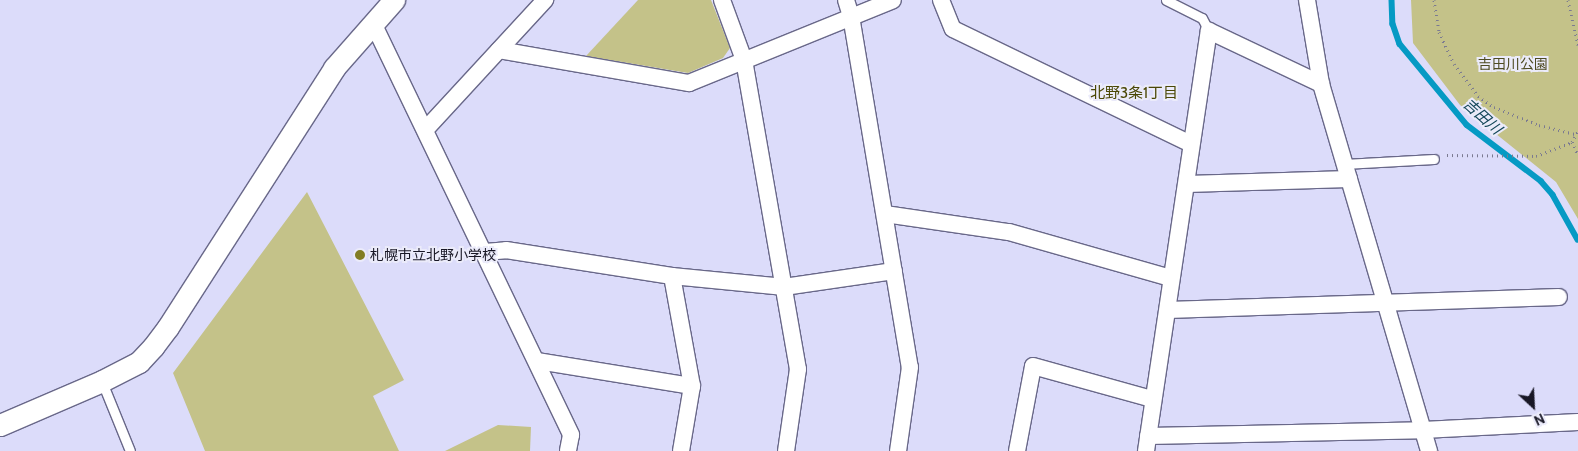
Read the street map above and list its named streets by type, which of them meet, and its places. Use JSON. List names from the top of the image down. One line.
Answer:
{"districts":["北野3条1丁目"],"water":["吉田川"],"parks":["吉田川公園"],"places":["札幌市立北野小学校"],"north":"bottom right"}
